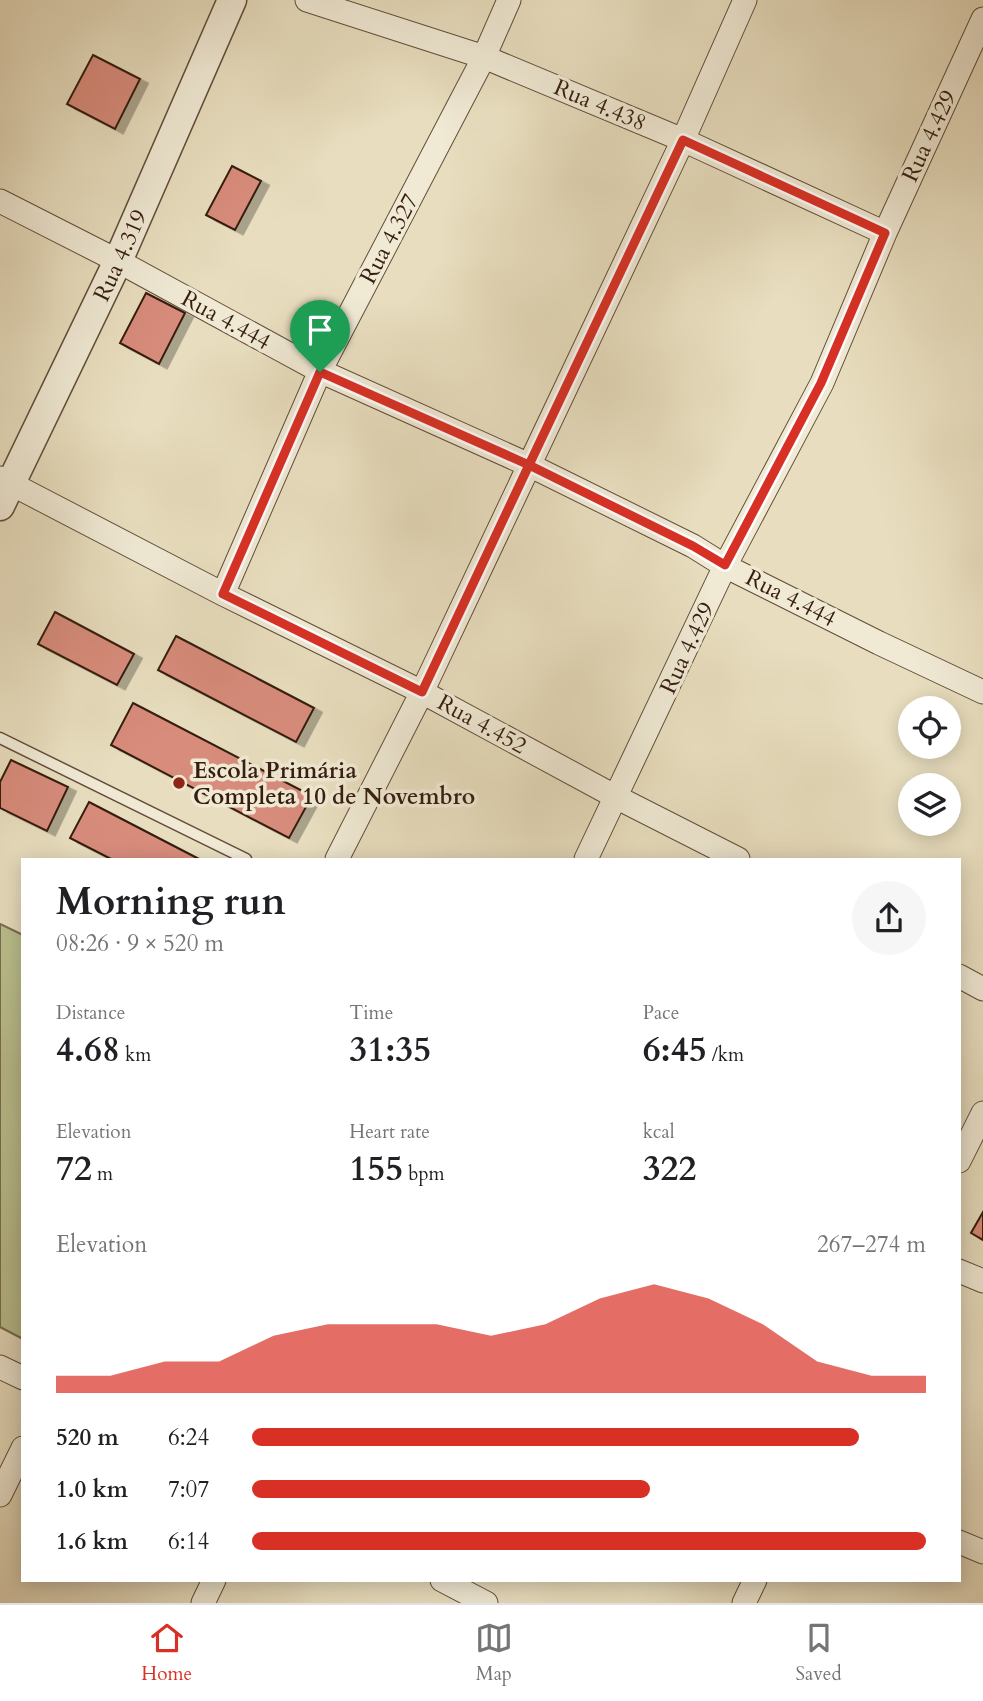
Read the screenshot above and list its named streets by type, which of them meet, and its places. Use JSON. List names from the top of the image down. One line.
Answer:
{"streets":{"street":["Rua 4.438","Rua 4.429","Rua 4.327","Rua 4.319","Rua 4.444","Rua 4.452"]},"crossings":[["Rua 4.438","Rua 4.429"],["Rua 4.438","Rua 4.327"],["Rua 4.429","Rua 4.444"],["Rua 4.429","Rua 4.452"],["Rua 4.327","Rua 4.444"],["Rua 4.327","Rua 4.452"],["Rua 4.319","Rua 4.444"],["Rua 4.319","Rua 4.452"]],"places":["Escola Primária Completa 10 de Novembro"],"page":{"heading":["Morning run","08:26 · 9 × 520 m"],"stats":[["Distance","4.68 km"],["Time","31:35"],["Pace","6:45 /km"],["Elevation","72 m"],["Heart rate","155 bpm"],["kcal","322"]],"chart":["Elevation","267–274 m"],"list":[{"name":"520 m","note":"6:24"},{"name":"1.0 km","note":"7:07"},{"name":"1.6 km","note":"6:14"}],"tabs":["Home","Map","Saved"]}}
